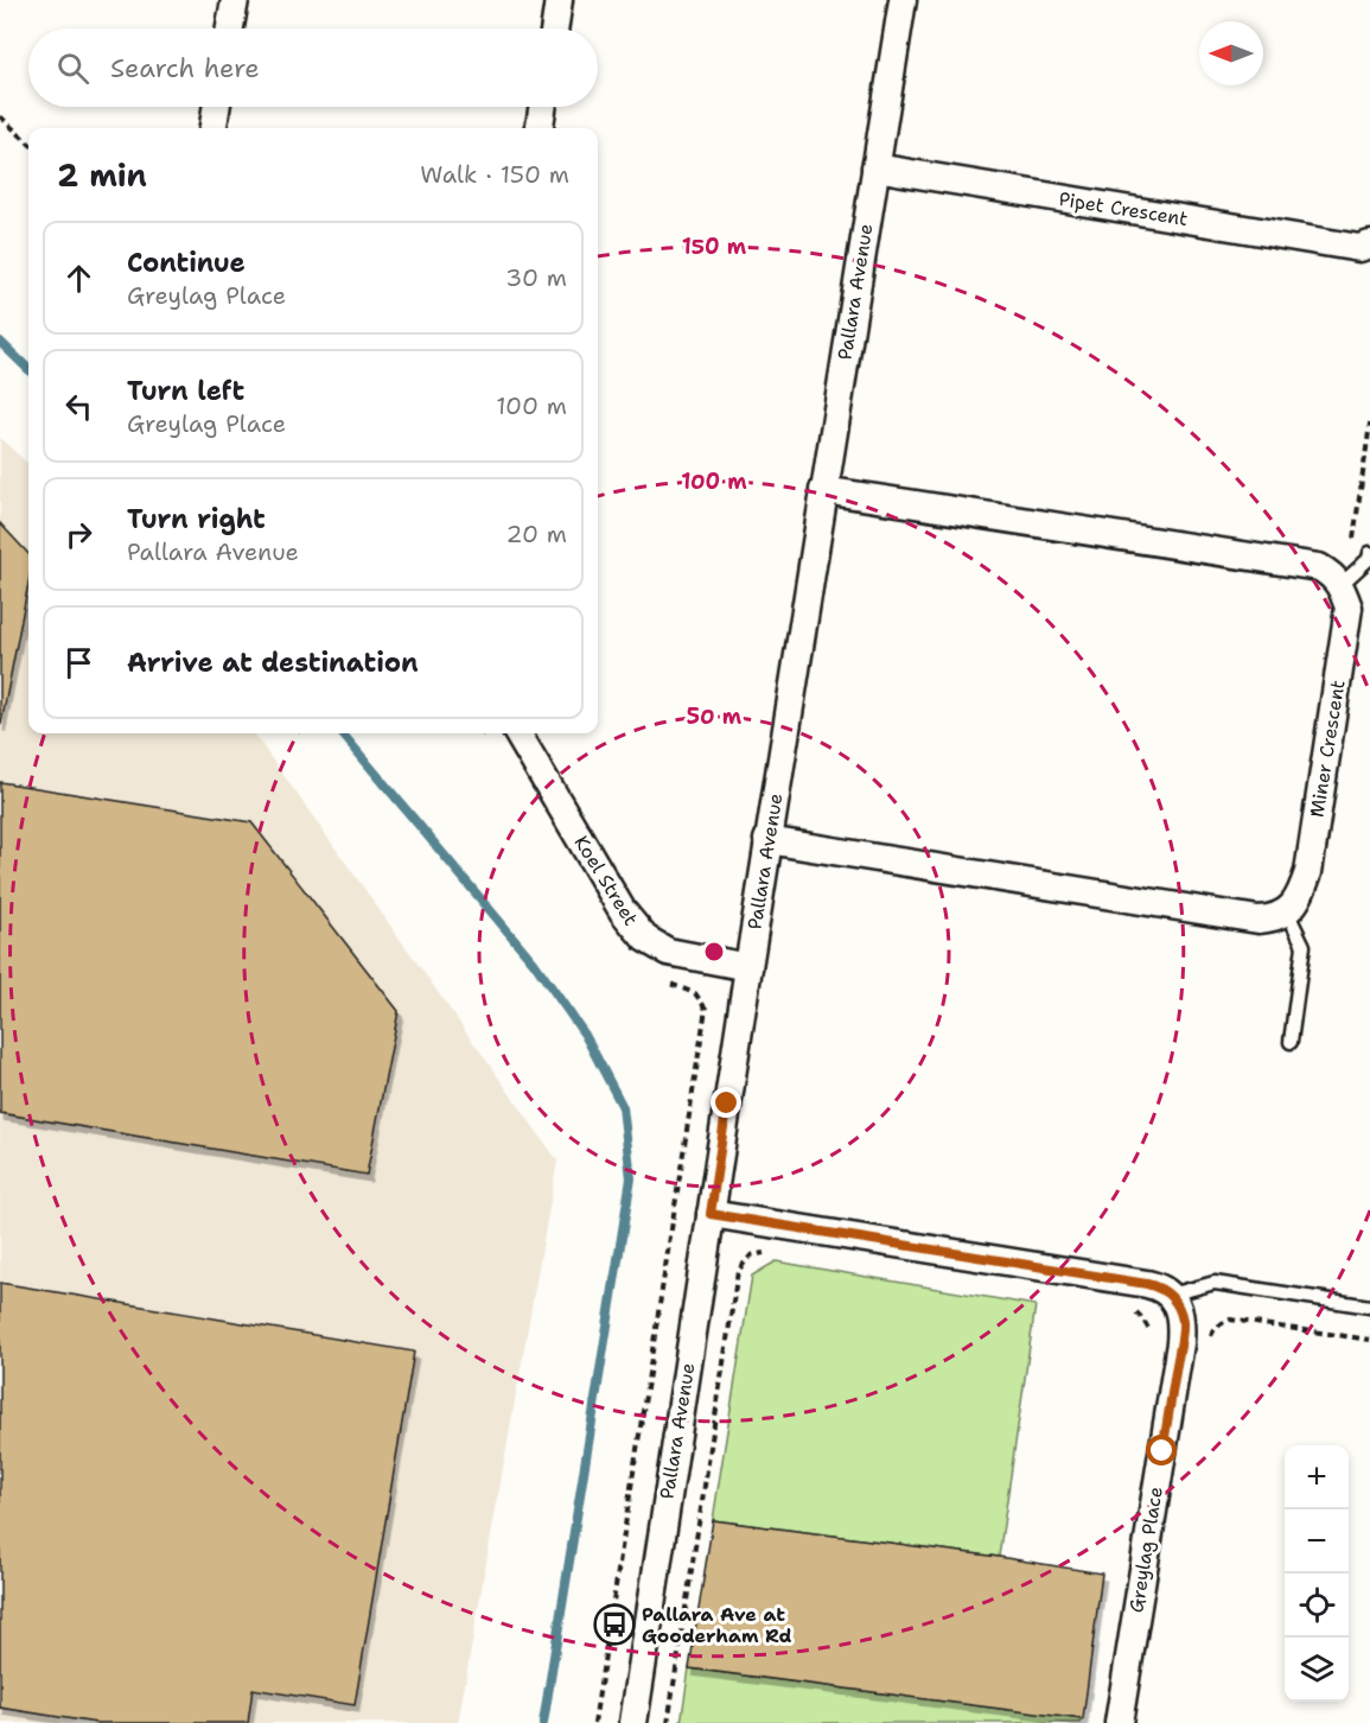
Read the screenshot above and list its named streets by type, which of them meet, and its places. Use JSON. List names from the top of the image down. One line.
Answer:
{"streets":{"street":["Pipet Crescent","Pallara Avenue","Miner Crescent","Koel Street","Greylag Place"]},"crossings":[["Pipet Crescent","Pallara Avenue"],["Pallara Avenue","Koel Street"]],"places":{"bus stop":["Pallara Ave at Gooderham Rd"]},"north":"left","page":{"search":"Search here","heading":["2 min","Walk · 150 m"],"list":[["Continue","Greylag Place","30 m"],["Turn left","Greylag Place","100 m"],["Turn right","Pallara Avenue","20 m"],"Arrive at destination"],"map_buttons":["+","−"]},"rings":["150 m","100 m","50 m"]}
